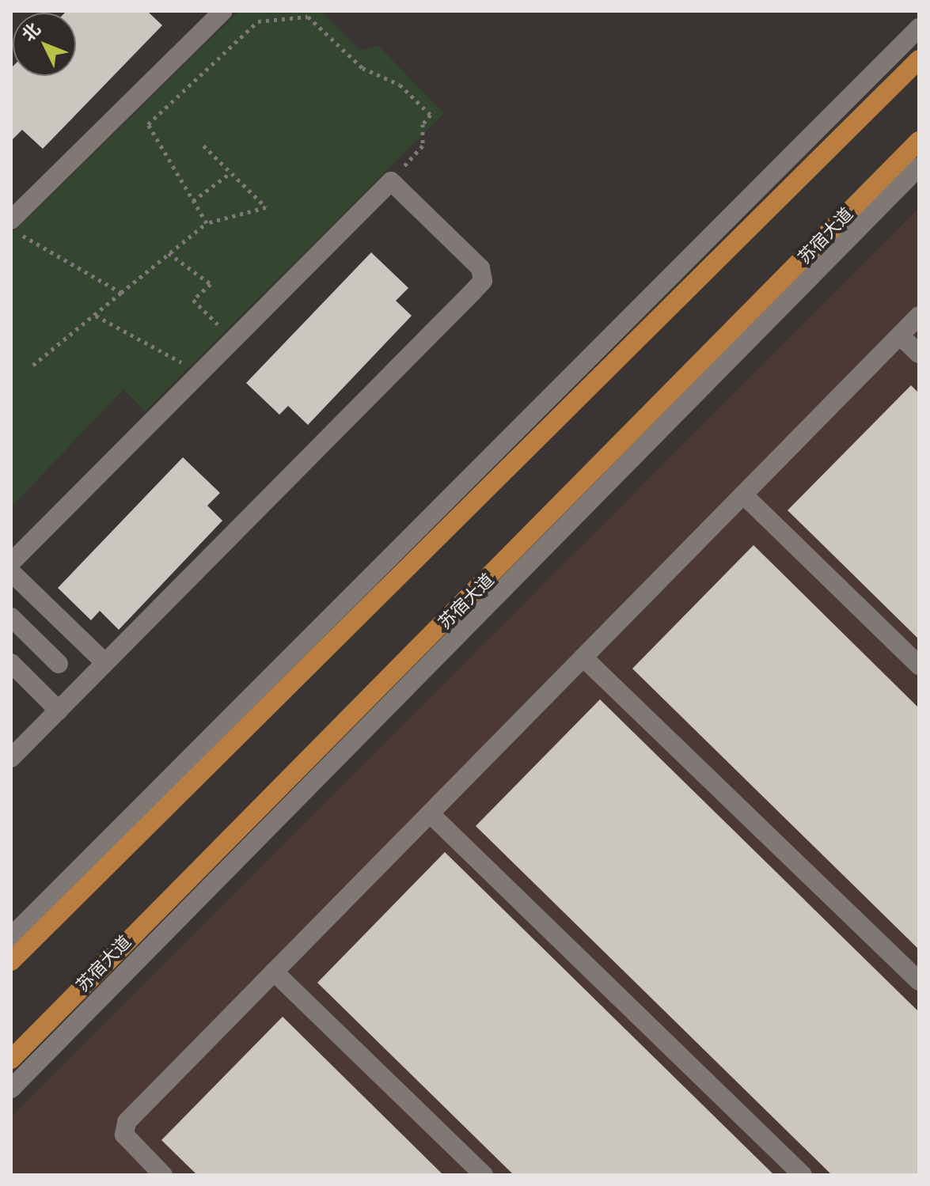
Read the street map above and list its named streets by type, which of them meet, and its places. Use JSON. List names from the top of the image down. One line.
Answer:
{"streets":{"main road":["苏宿大道"]},"north":"top left"}
